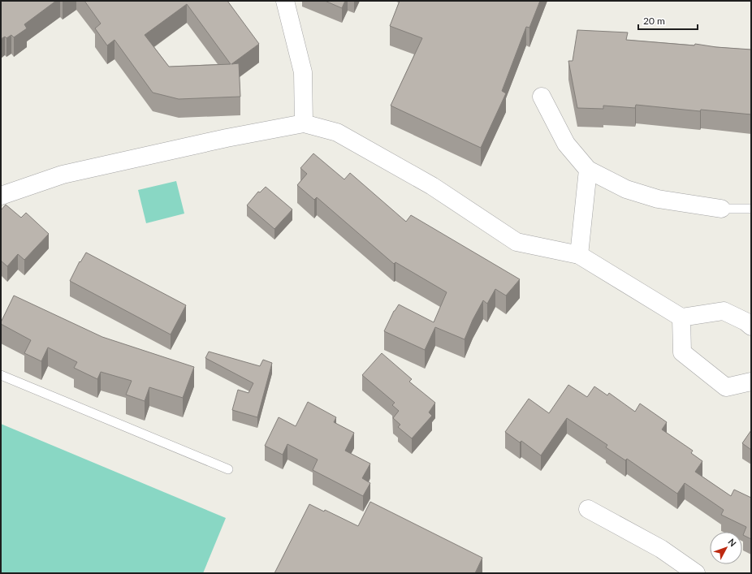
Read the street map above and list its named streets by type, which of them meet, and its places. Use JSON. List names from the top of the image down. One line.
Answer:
{"scale_bar":"20 m","north":"top right"}
